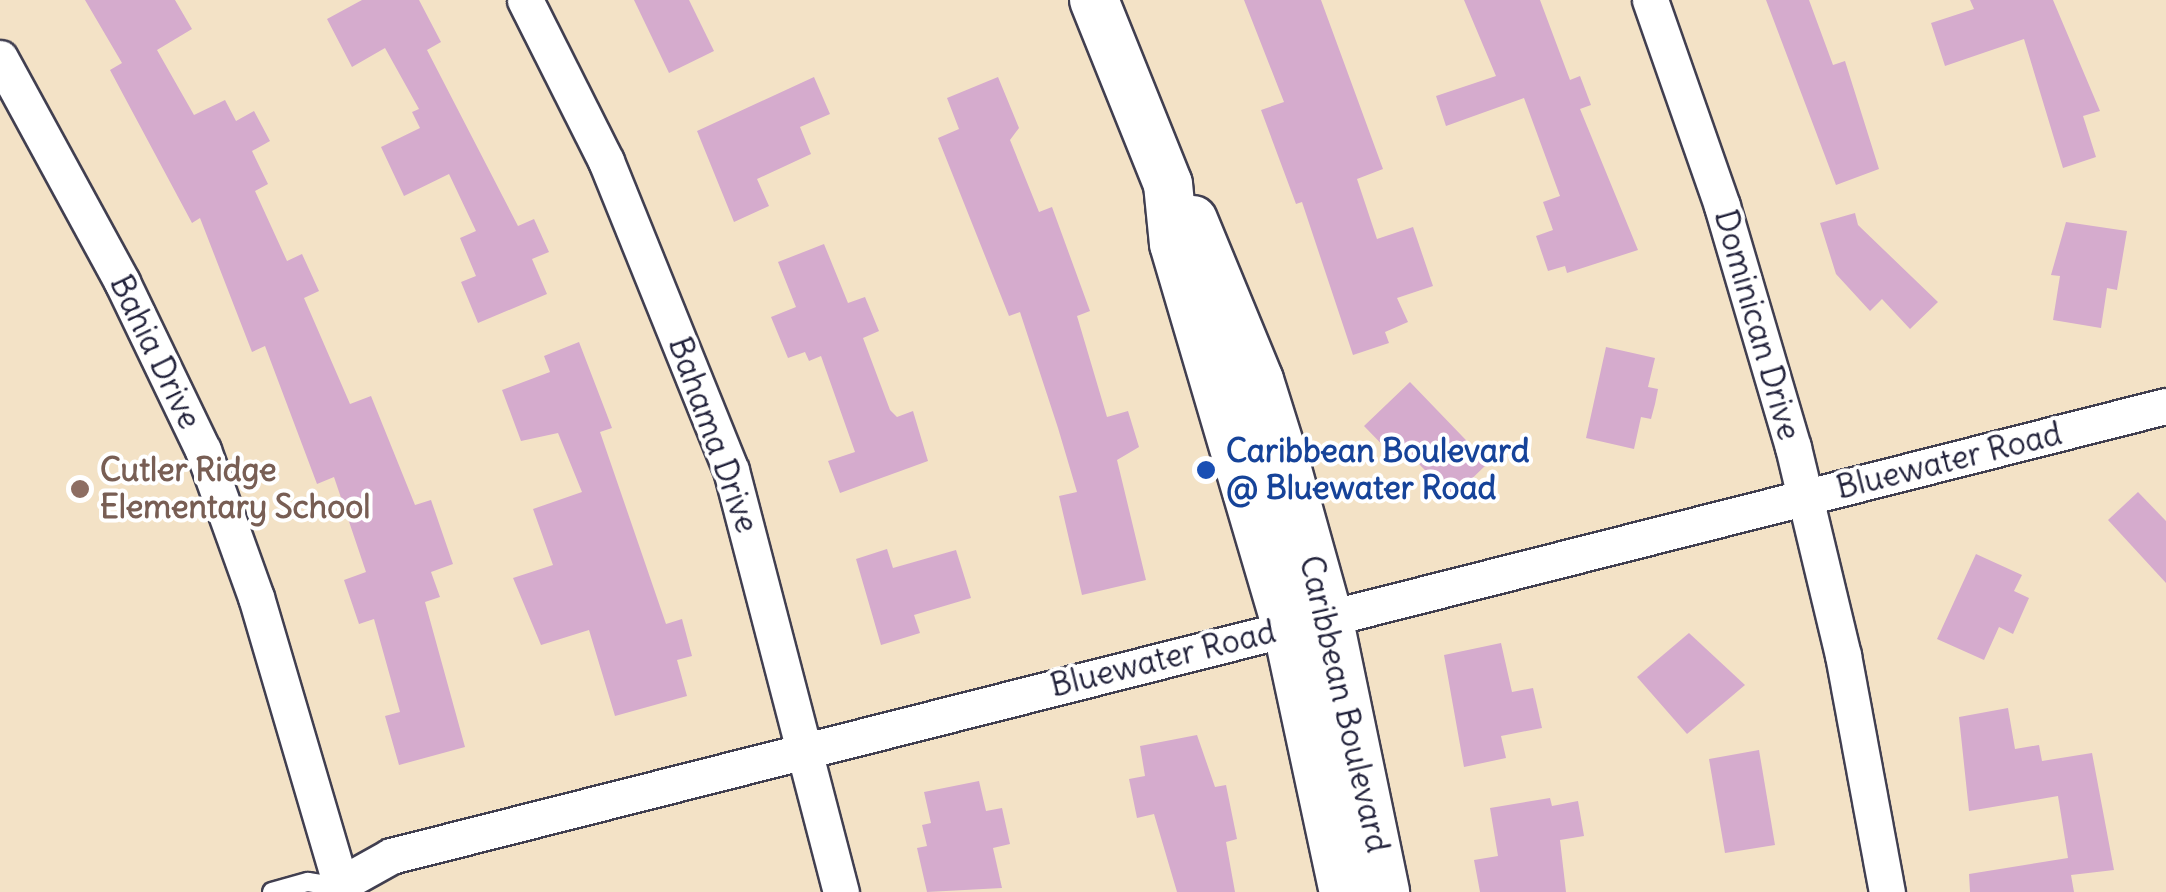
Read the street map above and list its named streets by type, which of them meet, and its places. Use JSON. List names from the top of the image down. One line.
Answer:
{"streets":{"street":["Dominican Drive","Bahia Drive","Bahama Drive","Bluewater Road","Caribbean Boulevard"]},"crossings":[["Dominican Drive","Bluewater Road"],["Bahia Drive","Bluewater Road"],["Bahama Drive","Bluewater Road"],["Bluewater Road","Caribbean Boulevard"]],"places":["Caribbean Boulevard @ Bluewater Road","Cutler Ridge Elementary School"]}
